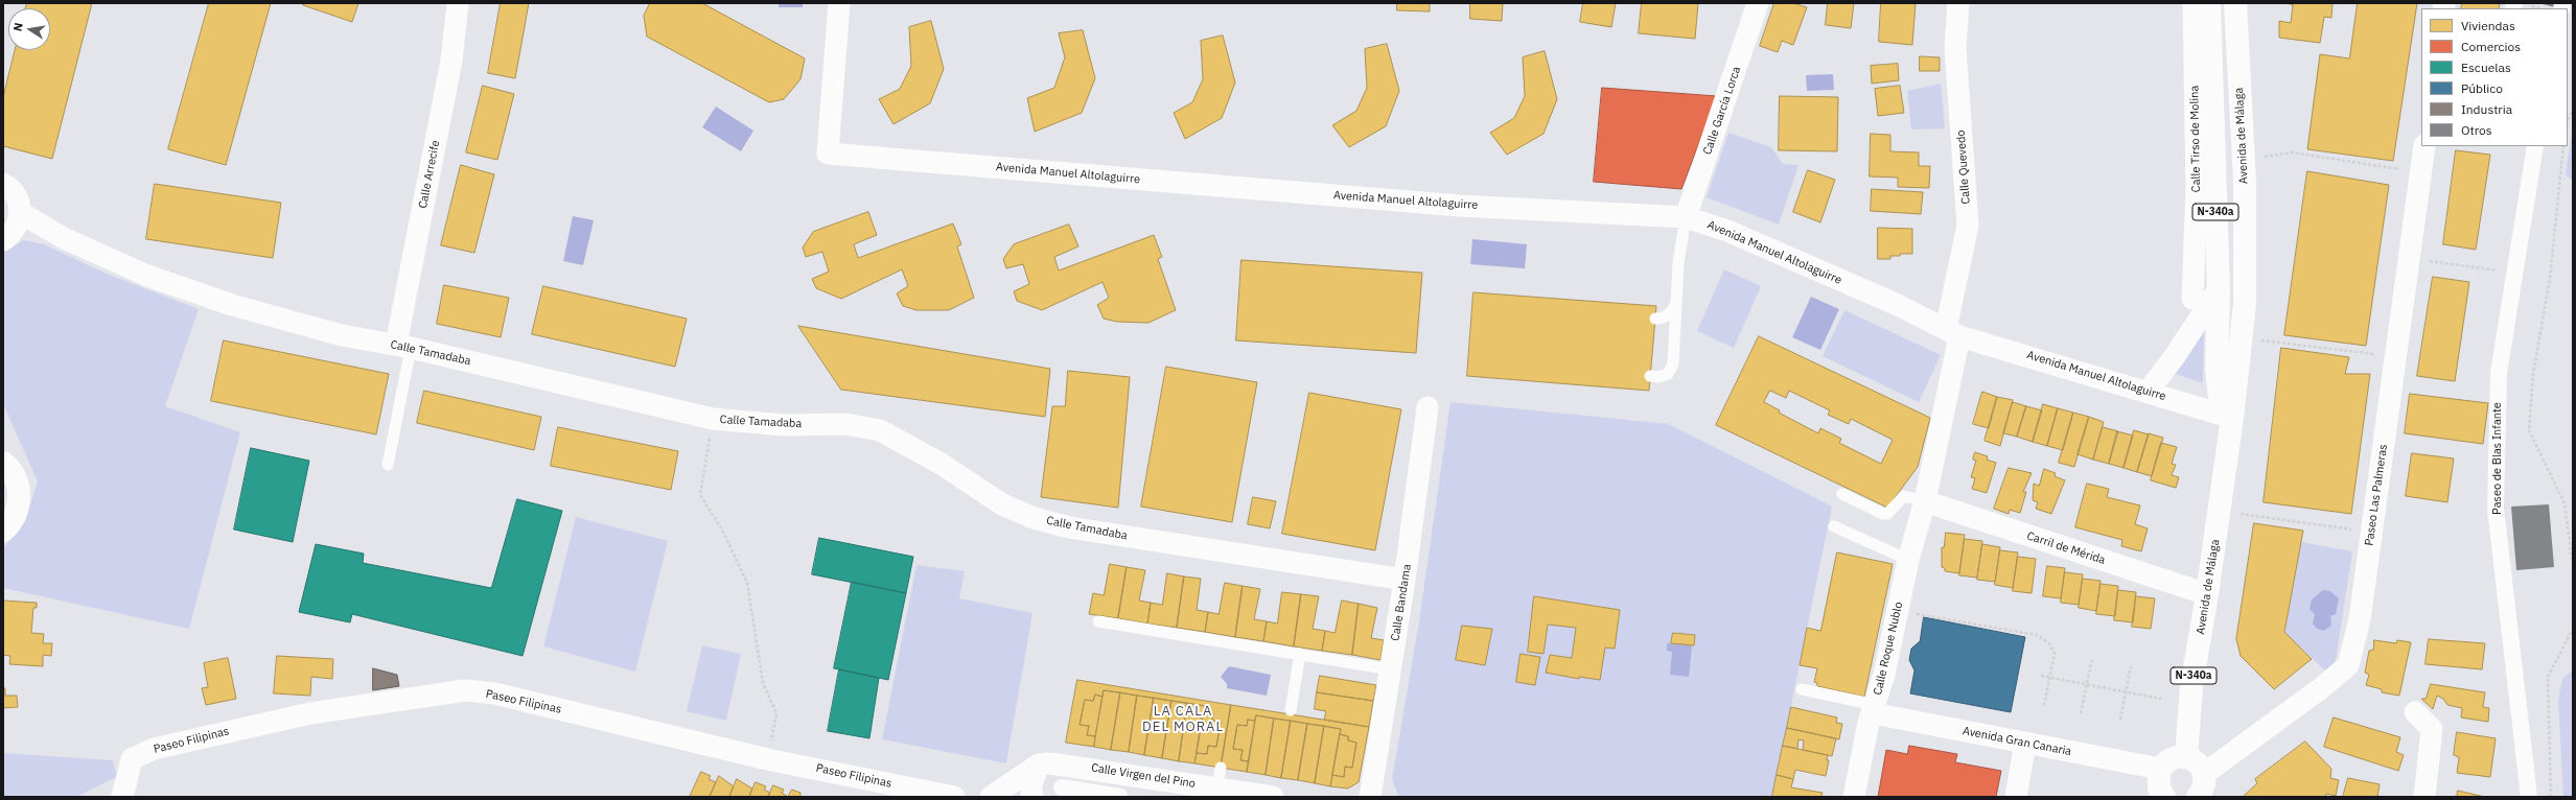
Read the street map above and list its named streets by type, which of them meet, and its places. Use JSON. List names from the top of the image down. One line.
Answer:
{"streets":{"main road":["Avenida de Málaga","N-340a"],"street":["Calle García Lorca","Calle Tirso de Molina","Calle Quevedo","Avenida Manuel Altolaguirre","Calle Arrecife","Calle Tamadaba","Paseo de Blas Infante","Paseo Las Palmeras","Carril de Mérida","Calle Bandama","Calle Roque Nublo","Paseo Filipinas","Avenida Gran Canaria","Calle Virgen del Pino"]},"crossings":[["Calle García Lorca","Avenida Manuel Altolaguirre"],["Avenida de Málaga","Avenida Manuel Altolaguirre"],["Avenida de Málaga","N-340a"],["Avenida de Málaga","Carril de Mérida"],["Calle Tirso de Molina","N-340a"],["Calle Quevedo","Avenida Manuel Altolaguirre"],["Avenida Manuel Altolaguirre","N-340a"],["Calle Arrecife","Calle Tamadaba"],["Calle Tamadaba","Calle Bandama"],["Carril de Mérida","Calle Roque Nublo"],["Calle Roque Nublo","Avenida Gran Canaria"]],"districts":["LA CALA DEL MORAL"],"legend":["Viviendas","Comercios","Escuelas","Público","Industria","Otros"],"north":"left"}
